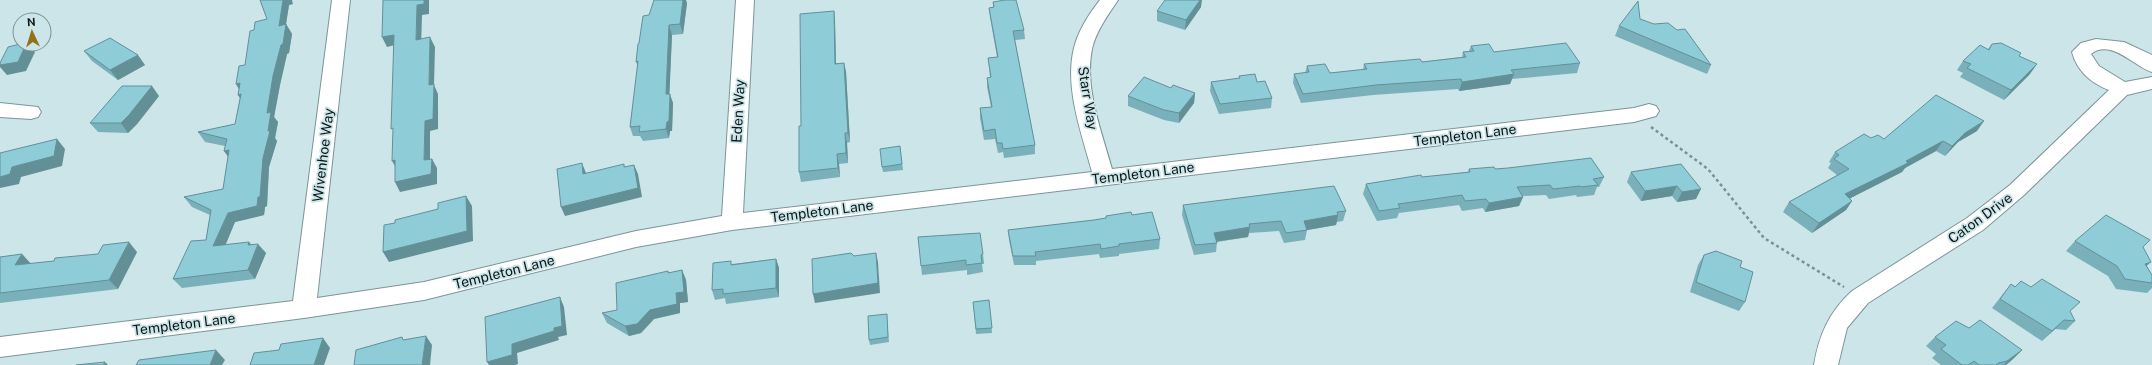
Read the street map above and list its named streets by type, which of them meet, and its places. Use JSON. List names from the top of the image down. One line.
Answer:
{"streets":{"street":["Starr Way","Eden Way","Templeton Lane","Wivenhoe Way","Caton Drive"]},"crossings":[["Starr Way","Templeton Lane"],["Eden Way","Templeton Lane"],["Templeton Lane","Wivenhoe Way"]],"north":"top"}
